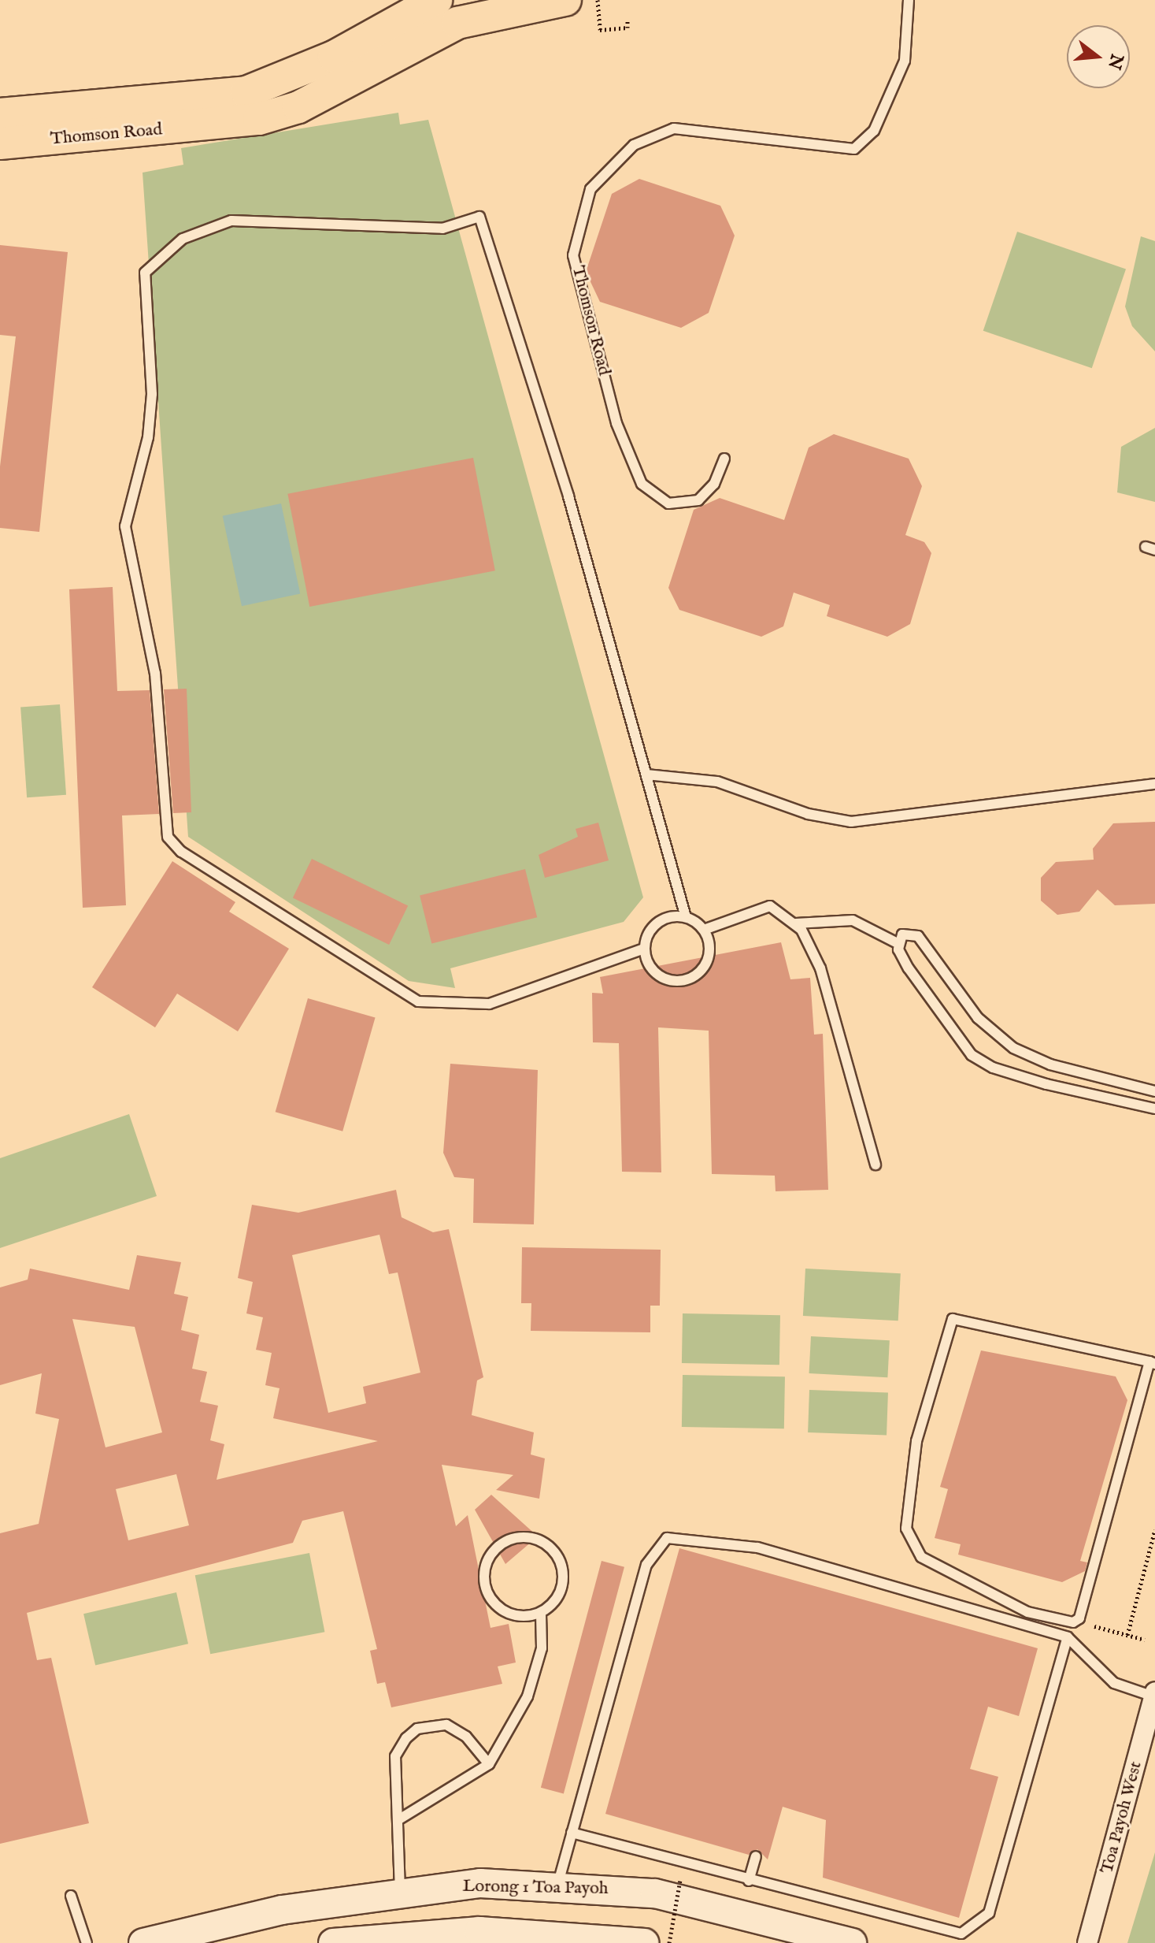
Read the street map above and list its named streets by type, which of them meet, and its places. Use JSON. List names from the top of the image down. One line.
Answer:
{"streets":{"main road":["Thomson Road","Lorong 1 Toa Payoh"],"street":["Toa Payoh West"]},"north":"right"}
